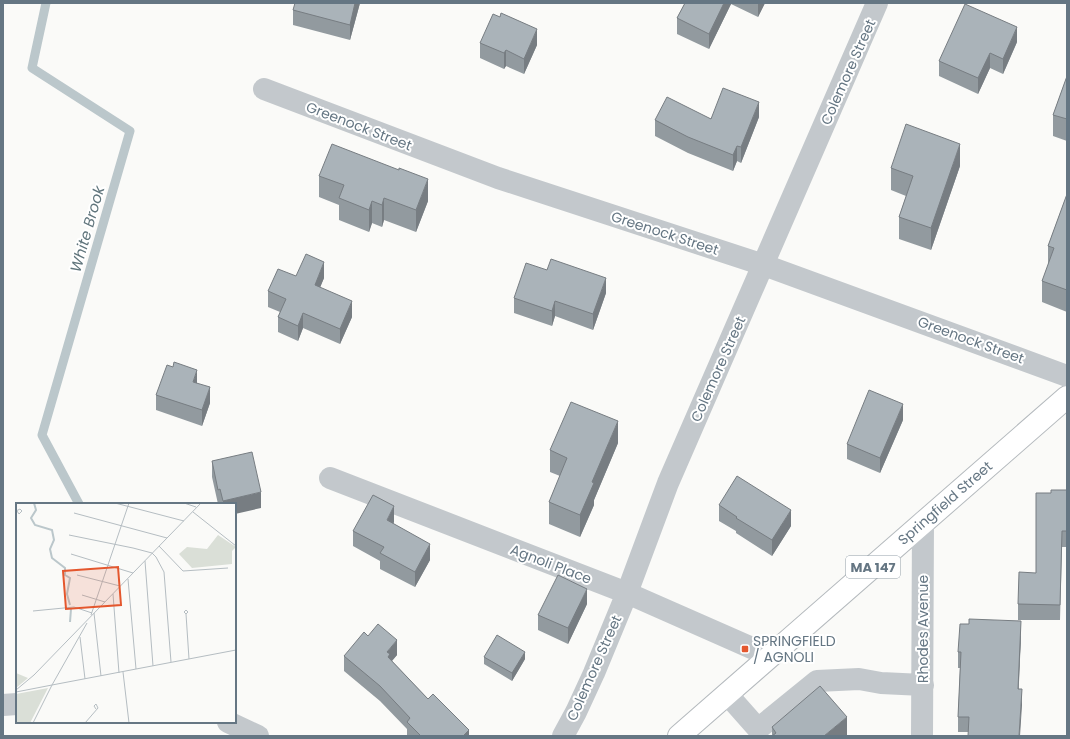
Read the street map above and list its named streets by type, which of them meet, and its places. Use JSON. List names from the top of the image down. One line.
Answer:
{"streets":{"main road":["Springfield Street","MA 147"],"street":["Colemore Street","Greenock Street","Agnoli Place","Rhodes Avenue"]},"crossings":[["Colemore Street","Greenock Street"],["Colemore Street","Agnoli Place"],["Springfield Street","Agnoli Place"],["Springfield Street","Rhodes Avenue"]],"water":["White Brook"],"places":{"transit":["SPRINGFIELD / AGNOLI"]}}
